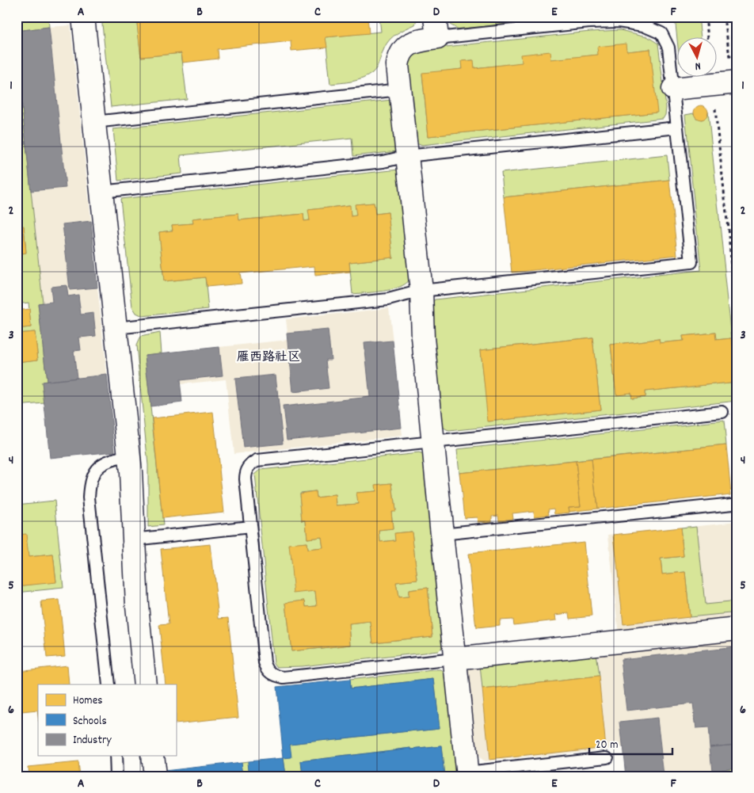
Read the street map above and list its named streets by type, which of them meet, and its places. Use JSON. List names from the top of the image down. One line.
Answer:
{"districts":["雁西路社区"],"legend":["Homes","Schools","Industry"],"scale_bar":"20 m","north":"bottom","grid":{"columns":["A","B","C","D","E","F"],"rows":["1","2","3","4","5","6"]}}
